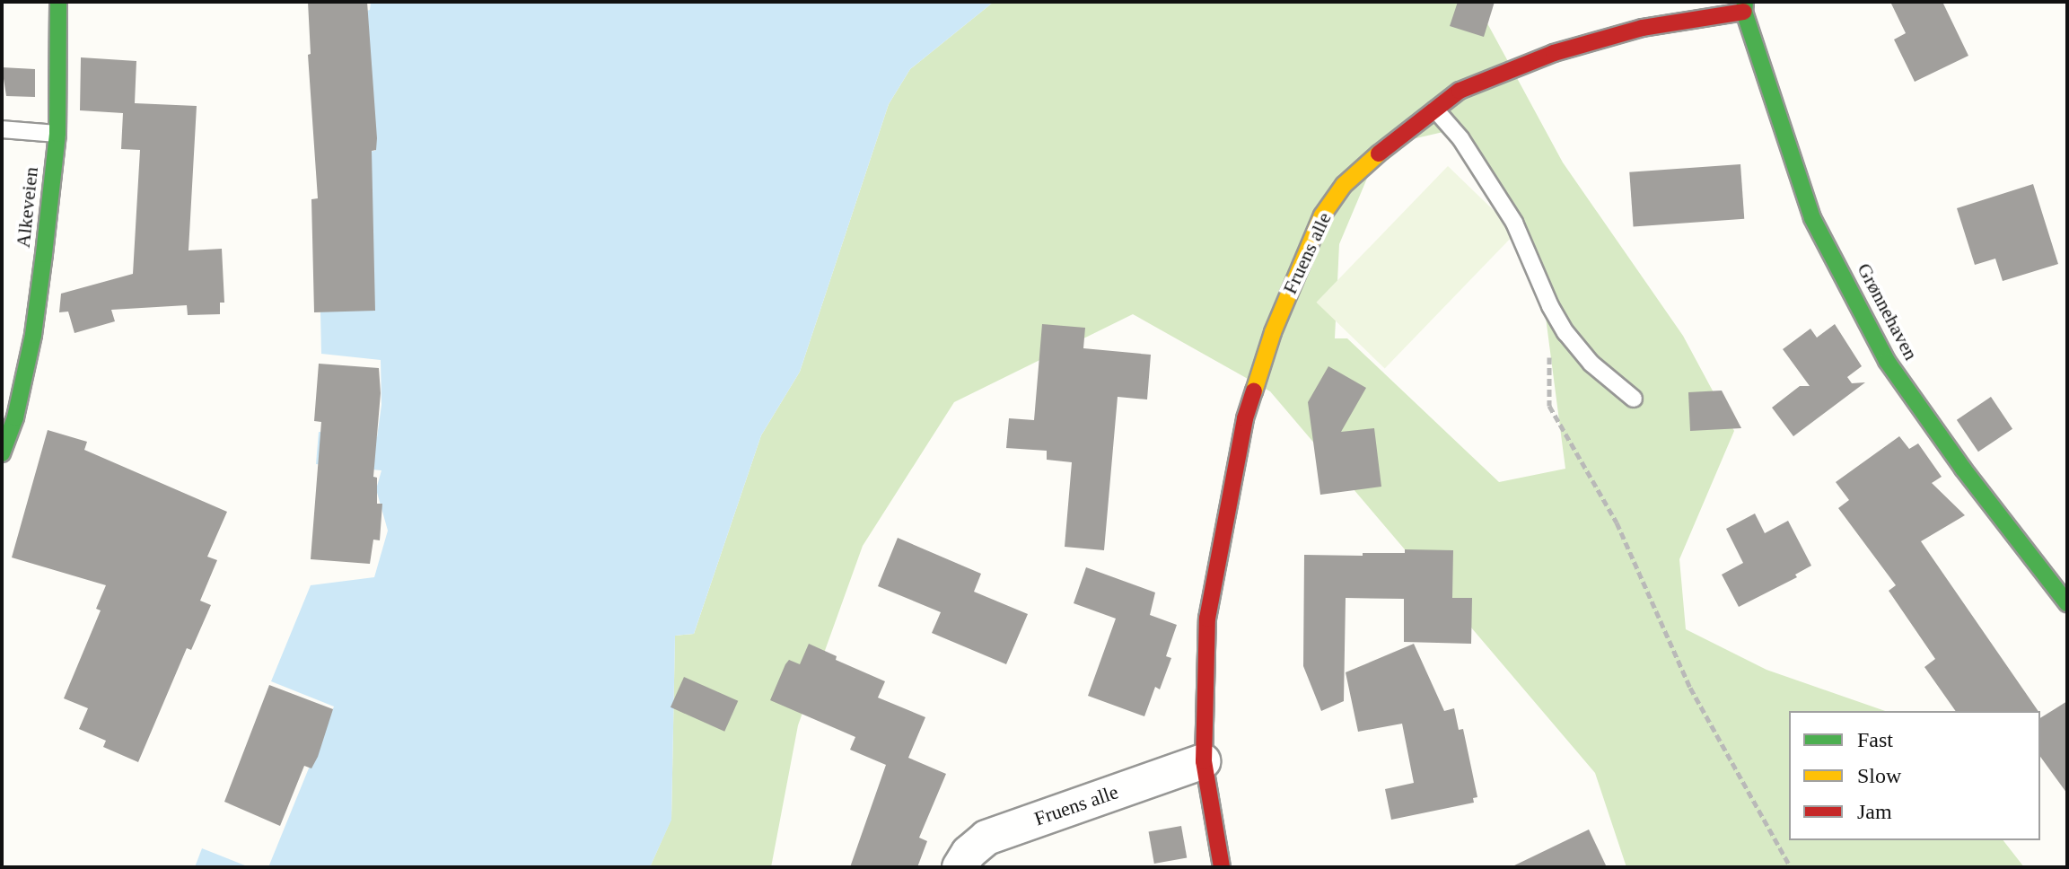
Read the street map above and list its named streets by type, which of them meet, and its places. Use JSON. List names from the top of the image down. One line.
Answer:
{"streets":{"street":["Alkeveien","Fruens alle","Grønnehaven"]},"crossings":[["Fruens alle","Grønnehaven"]],"legend":["Fast","Slow","Jam"]}
